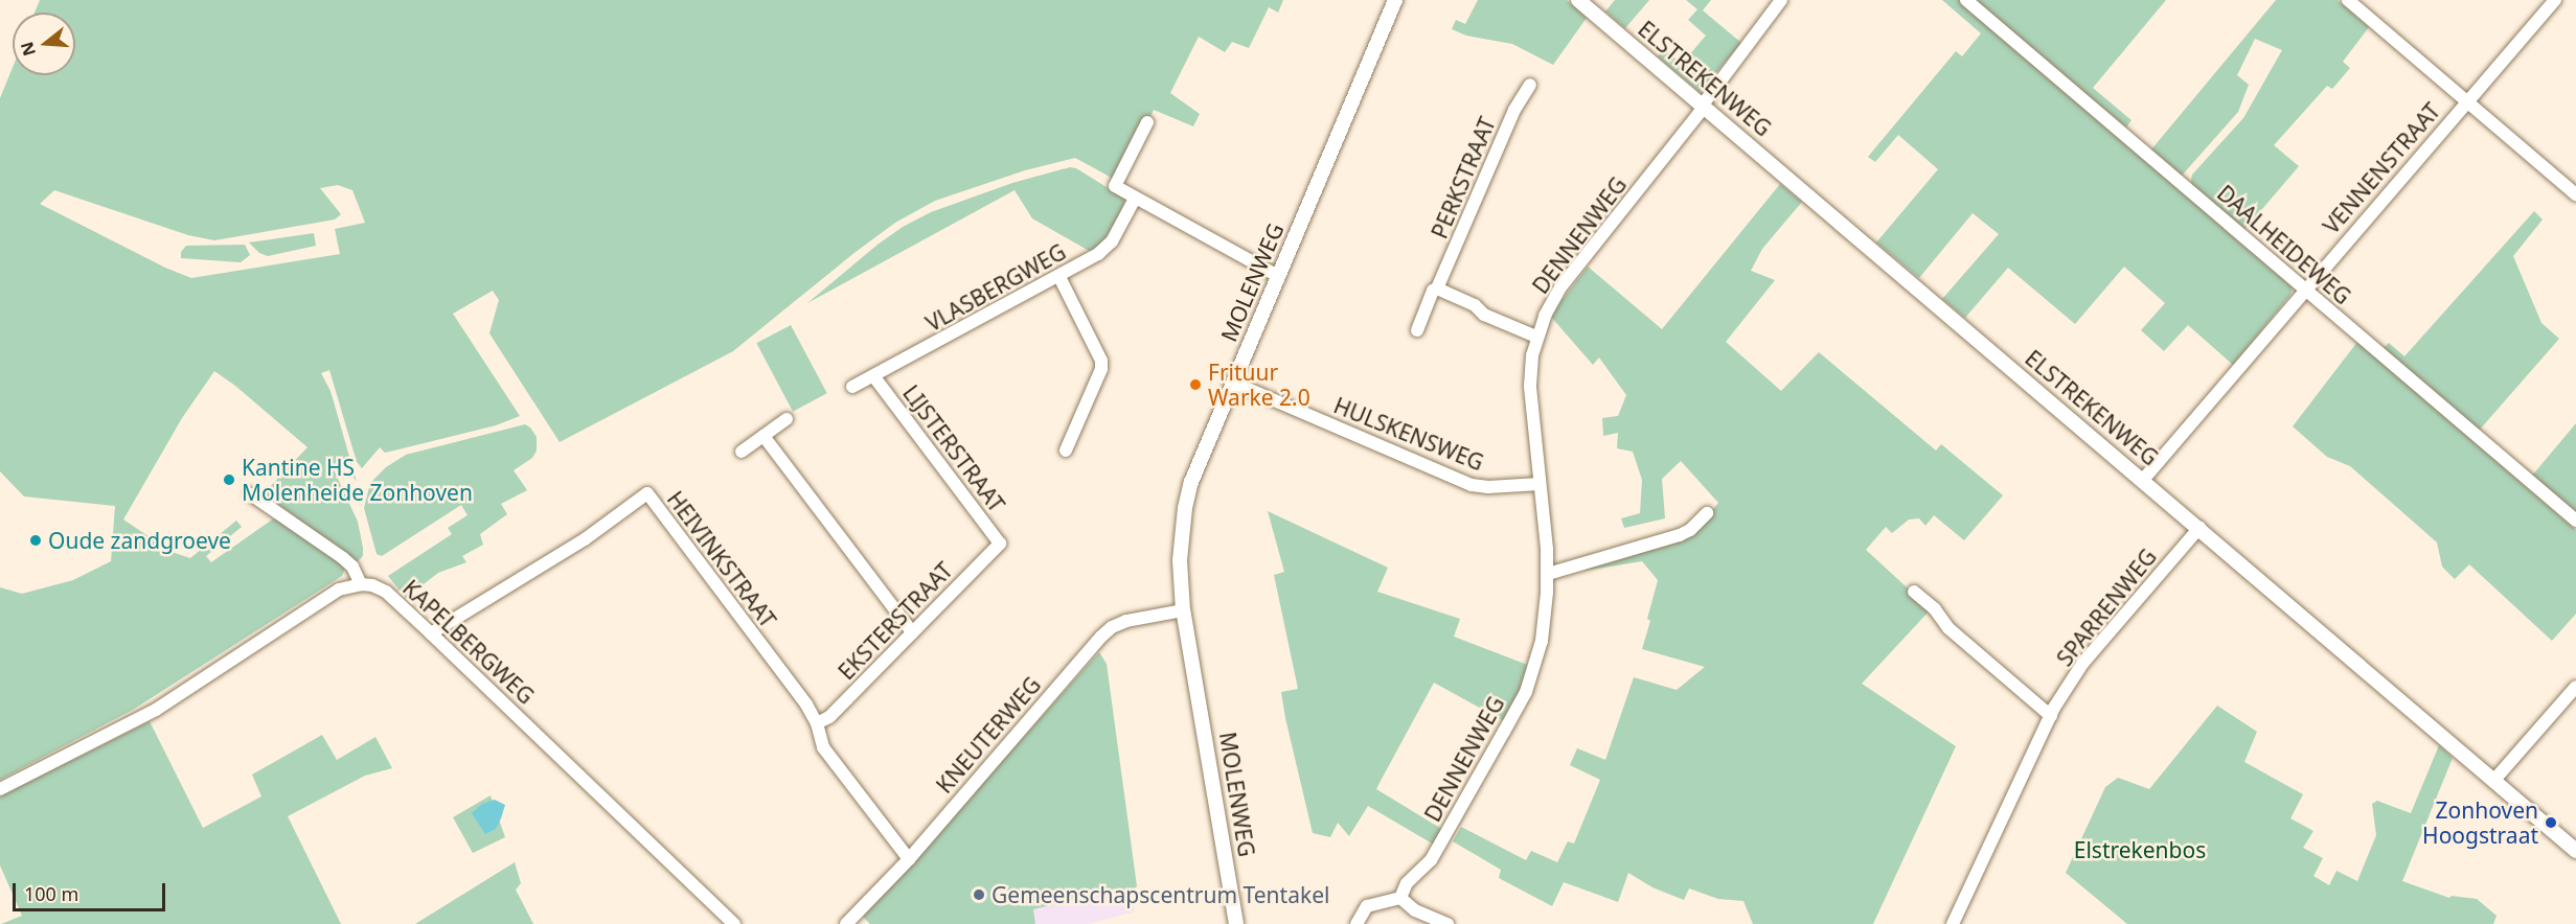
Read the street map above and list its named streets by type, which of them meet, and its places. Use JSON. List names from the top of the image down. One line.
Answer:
{"streets":{"street":["ELSTREKENWEG","VENNENSTRAAT","PERKSTRAAT","DENNENWEG","DAALHEIDEWEG","MOLENWEG","VLASBERGWEG","HULSKENSWEG","LIJSTERSTRAAT","HEIVINKSTRAAT","SPARRENWEG","EKSTERSTRAAT","KAPELBERGWEG","KNEUTERWEG"]},"crossings":[["ELSTREKENWEG","VENNENSTRAAT"],["ELSTREKENWEG","DENNENWEG"],["ELSTREKENWEG","SPARRENWEG"],["VENNENSTRAAT","DAALHEIDEWEG"],["DENNENWEG","HULSKENSWEG"],["MOLENWEG","HULSKENSWEG"],["MOLENWEG","KNEUTERWEG"],["VLASBERGWEG","LIJSTERSTRAAT"],["LIJSTERSTRAAT","EKSTERSTRAAT"],["HEIVINKSTRAAT","EKSTERSTRAAT"],["HEIVINKSTRAAT","KAPELBERGWEG"],["HEIVINKSTRAAT","KNEUTERWEG"]],"parks":["Elstrekenbos"],"places":["Frituur Warke 2.0","Kantine HS Molenheide Zonhoven","Oude zandgroeve","Zonhoven Hoogstraat","Gemeenschapscentrum Tentakel"],"scale_bar":"100 m","north":"left"}
